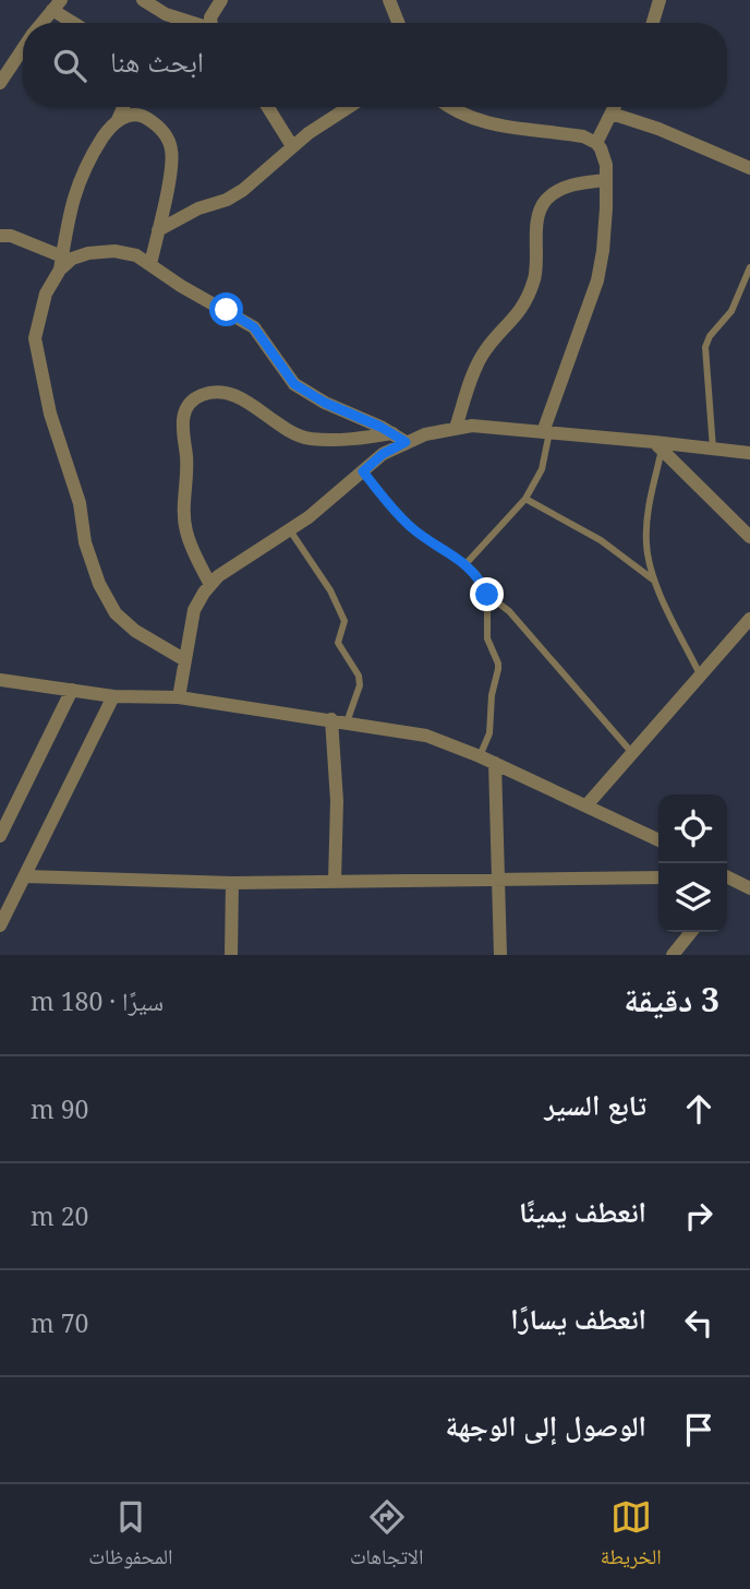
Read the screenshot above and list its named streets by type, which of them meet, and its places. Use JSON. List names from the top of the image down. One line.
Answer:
{"page":{"search":"ابحث هنا","heading":["3 دقيقة","سيرًا · 180 m"],"list":[["تابع السير","90 m"],["انعطف يمينًا","20 m"],["انعطف يسارًا","70 m"],"الوصول إلى الوجهة"],"nav":["الخريطة","الاتجاهات","المحفوظات"]}}
